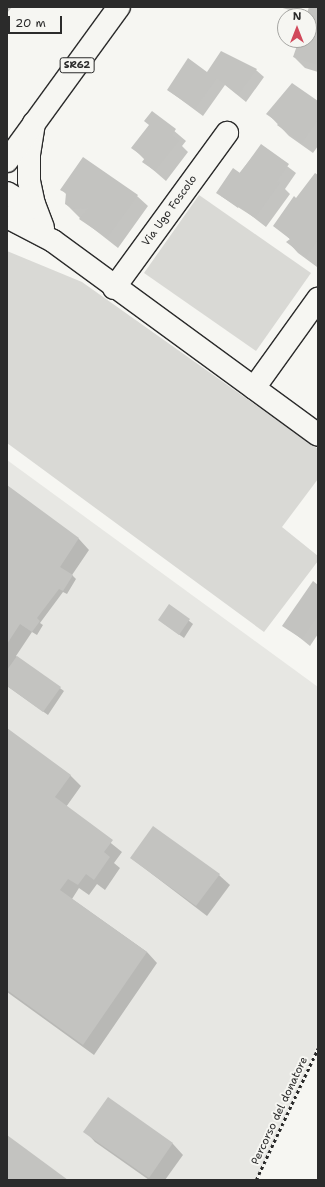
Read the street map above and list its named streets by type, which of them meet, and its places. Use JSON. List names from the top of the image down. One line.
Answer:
{"streets":{"street":["SR62","Via Ugo Foscolo"],"path":["Percorso del donatore"]},"scale_bar":"20 m","north":"top"}
